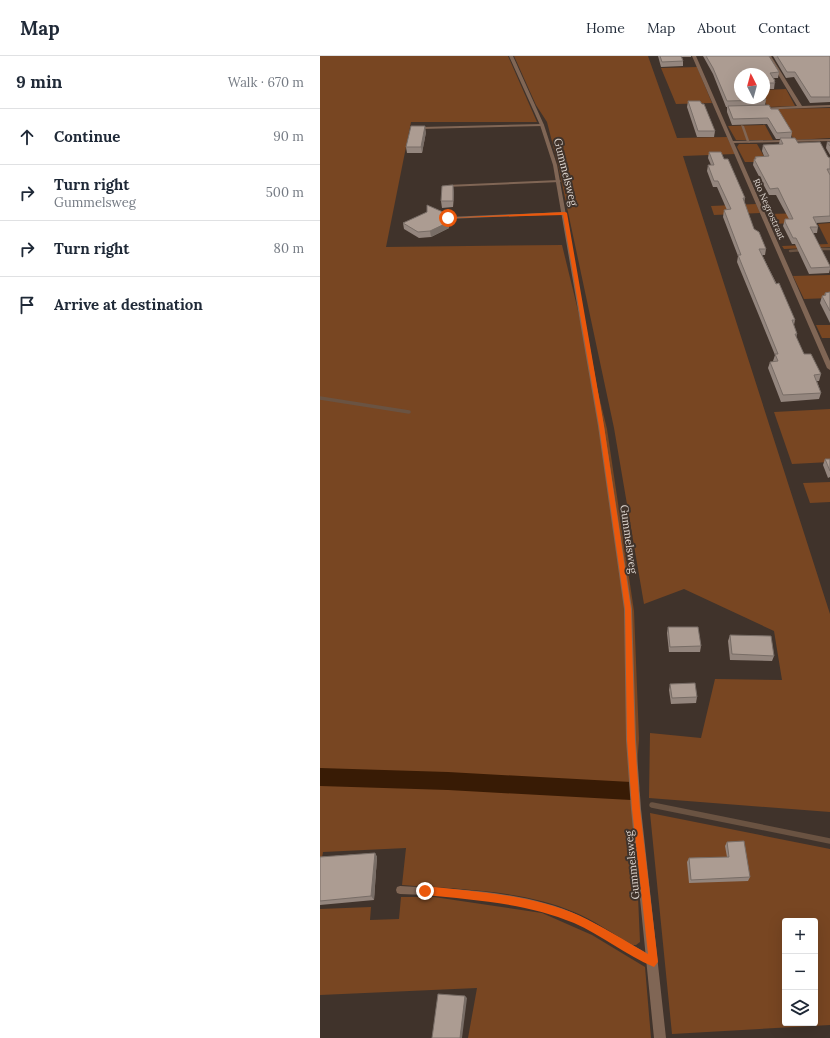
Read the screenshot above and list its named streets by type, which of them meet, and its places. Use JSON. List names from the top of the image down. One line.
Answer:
{"streets":{"street":["Gummelsweg","Rio Negrostraat"]},"north":"top","page":{"header":"Map","nav":["Home","Map","About","Contact"],"heading":["9 min","Walk · 670 m"],"list":[["Continue","90 m"],["Turn right","Gummelsweg","500 m"],["Turn right","80 m"],"Arrive at destination"],"map_buttons":["+","−"]}}
